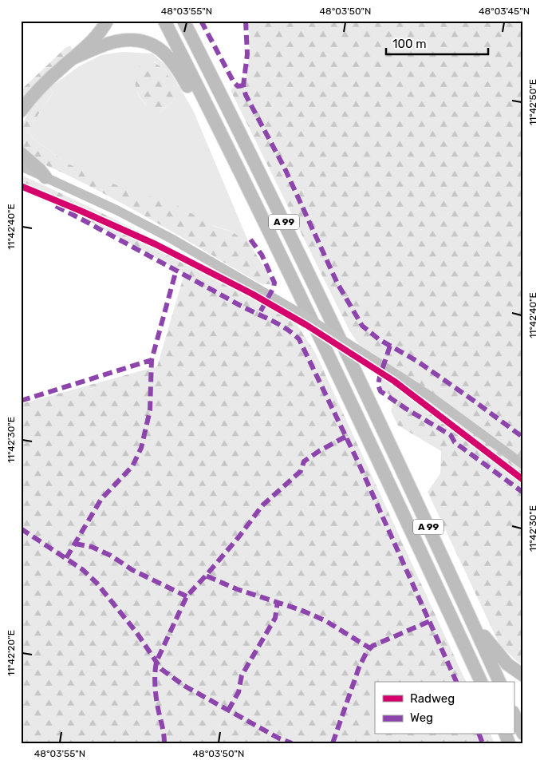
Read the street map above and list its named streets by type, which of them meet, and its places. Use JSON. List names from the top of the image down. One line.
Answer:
{"streets":{"highway":["A 99"]},"legend":["Radweg","Weg"],"scale_bar":"100 m","coordinates":["48°03'55\"N","48°03'50\"N","48°03'45\"N","11°42'50\"E","11°42'40\"E","11°42'30\"E","11°42'20\"E"]}
